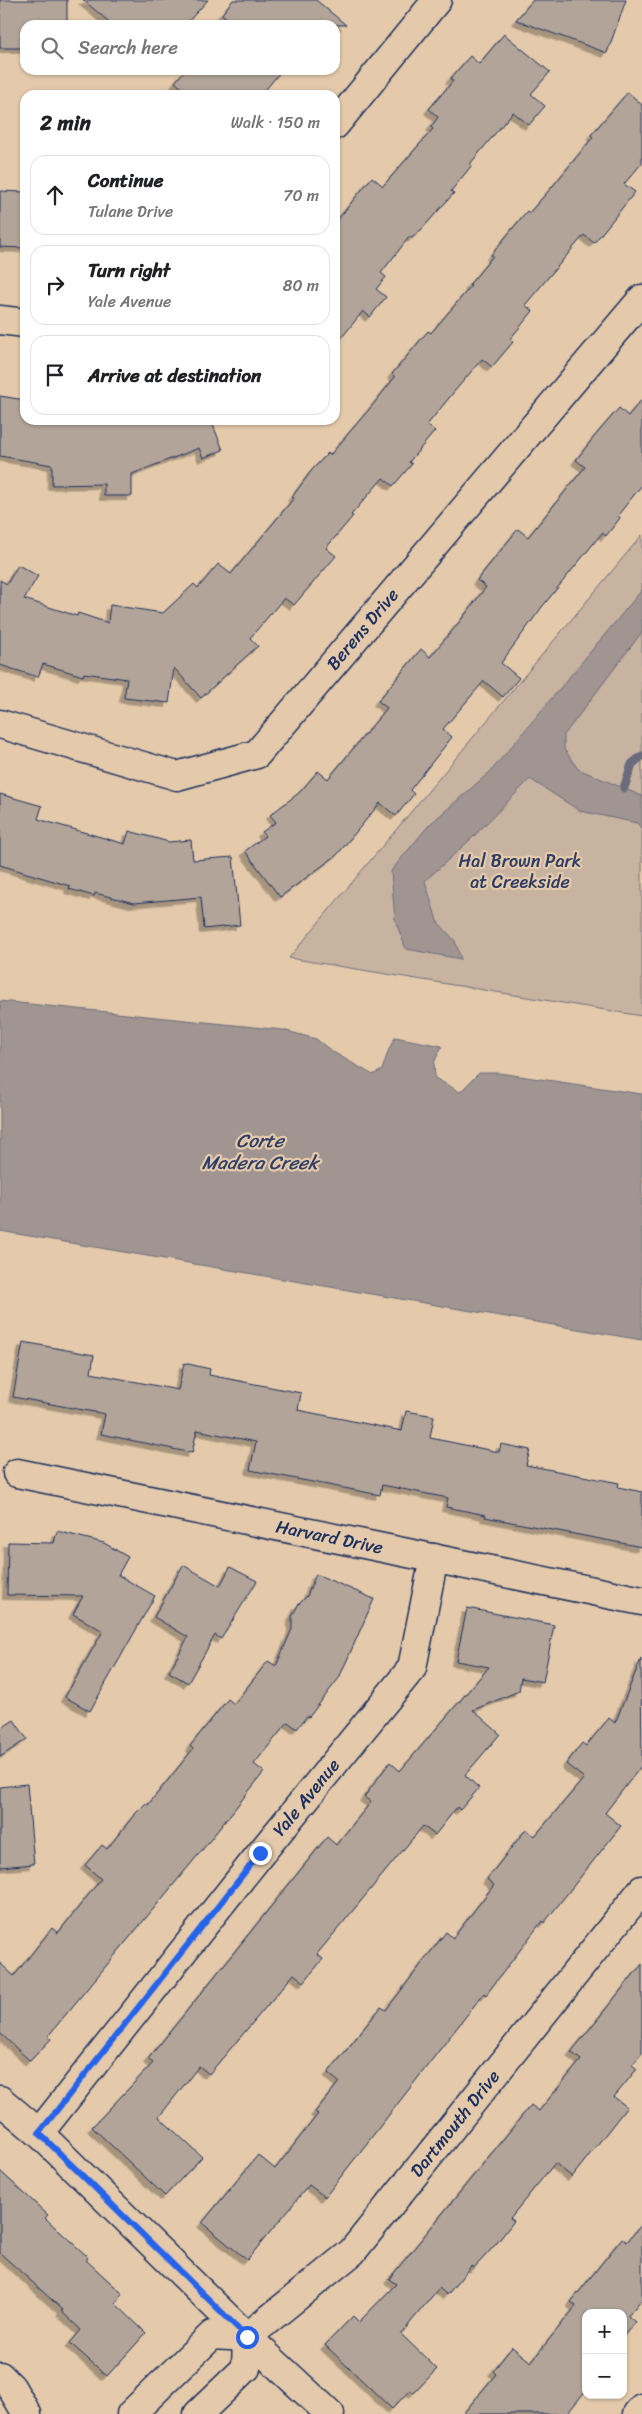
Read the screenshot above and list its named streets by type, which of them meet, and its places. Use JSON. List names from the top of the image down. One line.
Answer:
{"streets":{"street":["Berens Drive","Harvard Drive","Yale Avenue","Dartmouth Drive"]},"crossings":[["Harvard Drive","Yale Avenue"]],"water":["Corte Madera Creek"],"parks":["Hal Brown Park at Creekside"],"page":{"search":"Search here","heading":["2 min","Walk · 150 m"],"list":[["Continue","Tulane Drive","70 m"],["Turn right","Yale Avenue","80 m"],"Arrive at destination"],"map_buttons":["+","−"]}}
